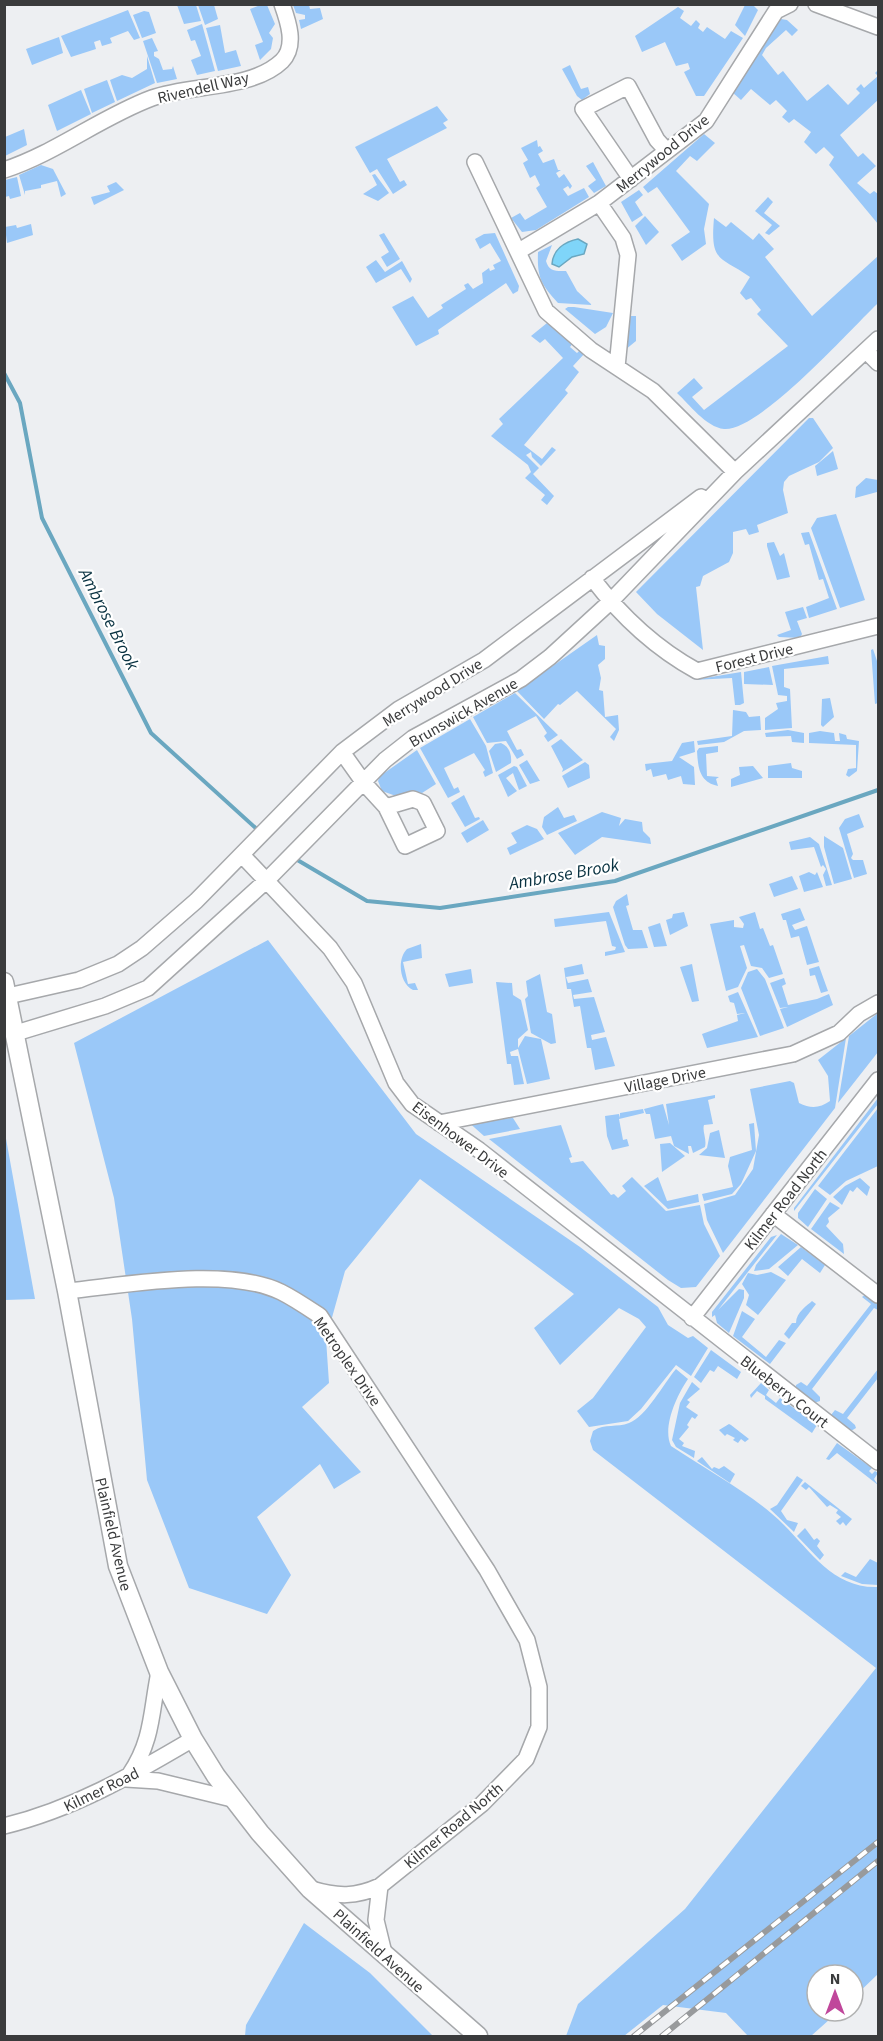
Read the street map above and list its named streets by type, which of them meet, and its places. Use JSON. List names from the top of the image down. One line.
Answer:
{"streets":{"main road":["Plainfield Avenue"],"street":["Rivendell Way","Merrywood Drive","Forest Drive","Brunswick Avenue","Village Drive","Eisenhower Drive","Kilmer Road North","Metroplex Drive","Blueberry Court","Kilmer Road"]},"crossings":[["Merrywood Drive","Forest Drive"],["Merrywood Drive","Brunswick Avenue"],["Merrywood Drive","Eisenhower Drive"],["Merrywood Drive","Plainfield Avenue"],["Forest Drive","Brunswick Avenue"],["Brunswick Avenue","Eisenhower Drive"],["Brunswick Avenue","Plainfield Avenue"],["Village Drive","Eisenhower Drive"],["Eisenhower Drive","Kilmer Road North"],["Eisenhower Drive","Blueberry Court"],["Kilmer Road North","Metroplex Drive"],["Kilmer Road North","Blueberry Court"],["Kilmer Road North","Plainfield Avenue"],["Metroplex Drive","Plainfield Avenue"],["Plainfield Avenue","Kilmer Road"]],"water":["Ambrose Brook"],"north":"top"}
